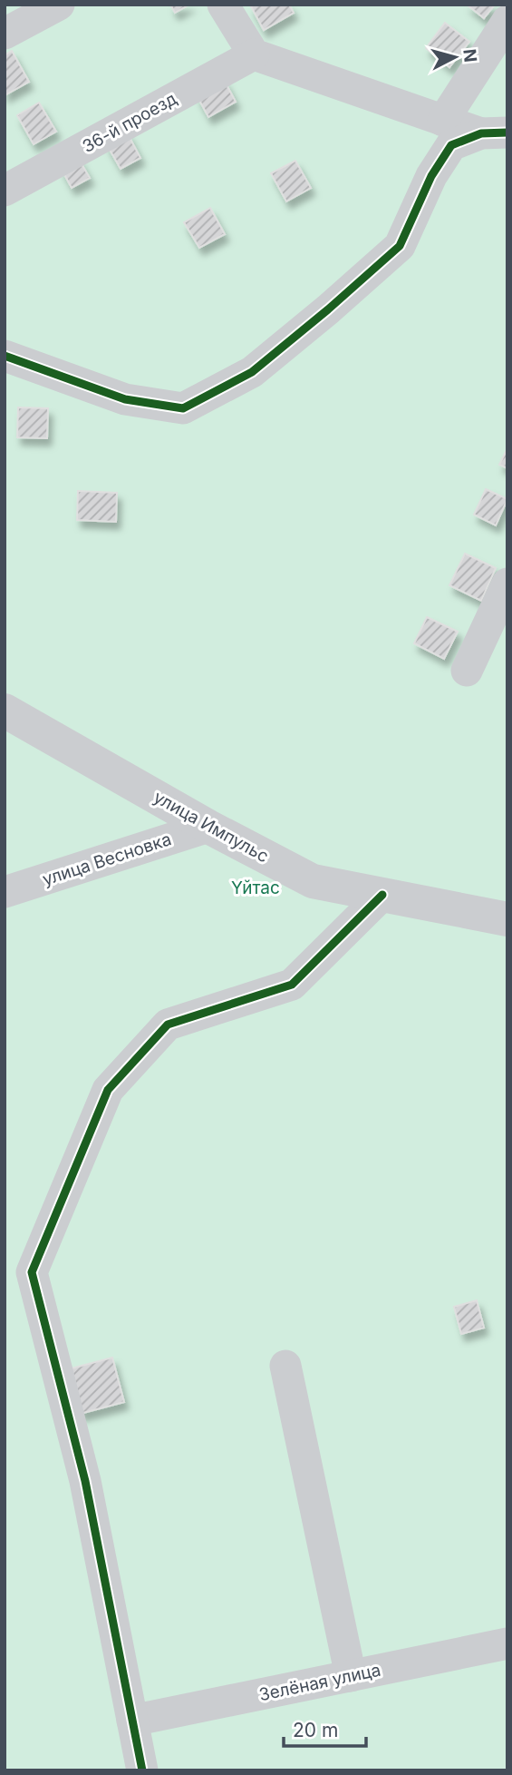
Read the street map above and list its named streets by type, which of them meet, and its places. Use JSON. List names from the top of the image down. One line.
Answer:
{"streets":{"street":["36-й проезд","улица Импульс","улица Весновка","Зелёная улица"]},"crossings":[["улица Импульс","улица Весновка"]],"parks":["Үйтас"],"scale_bar":"20 m","north":"right"}
